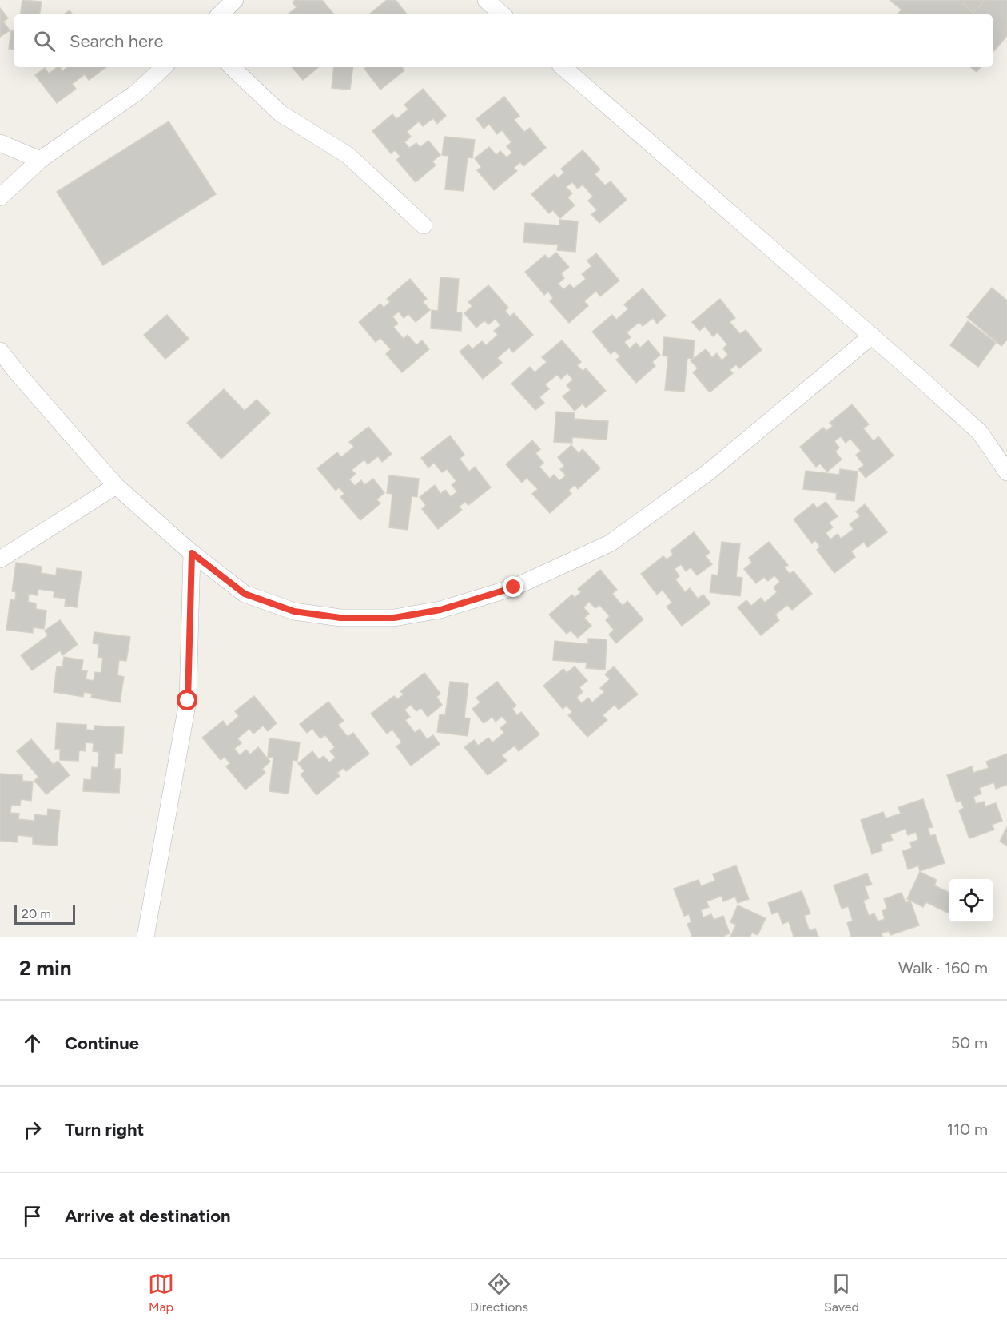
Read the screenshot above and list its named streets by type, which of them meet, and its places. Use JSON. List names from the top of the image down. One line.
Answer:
{"scale_bar":"20 m","page":{"search":"Search here","scale":"20 m","heading":["2 min","Walk · 160 m"],"list":[["Continue","50 m"],["Turn right","110 m"],"Arrive at destination"],"nav":["Map","Directions","Saved"]}}
